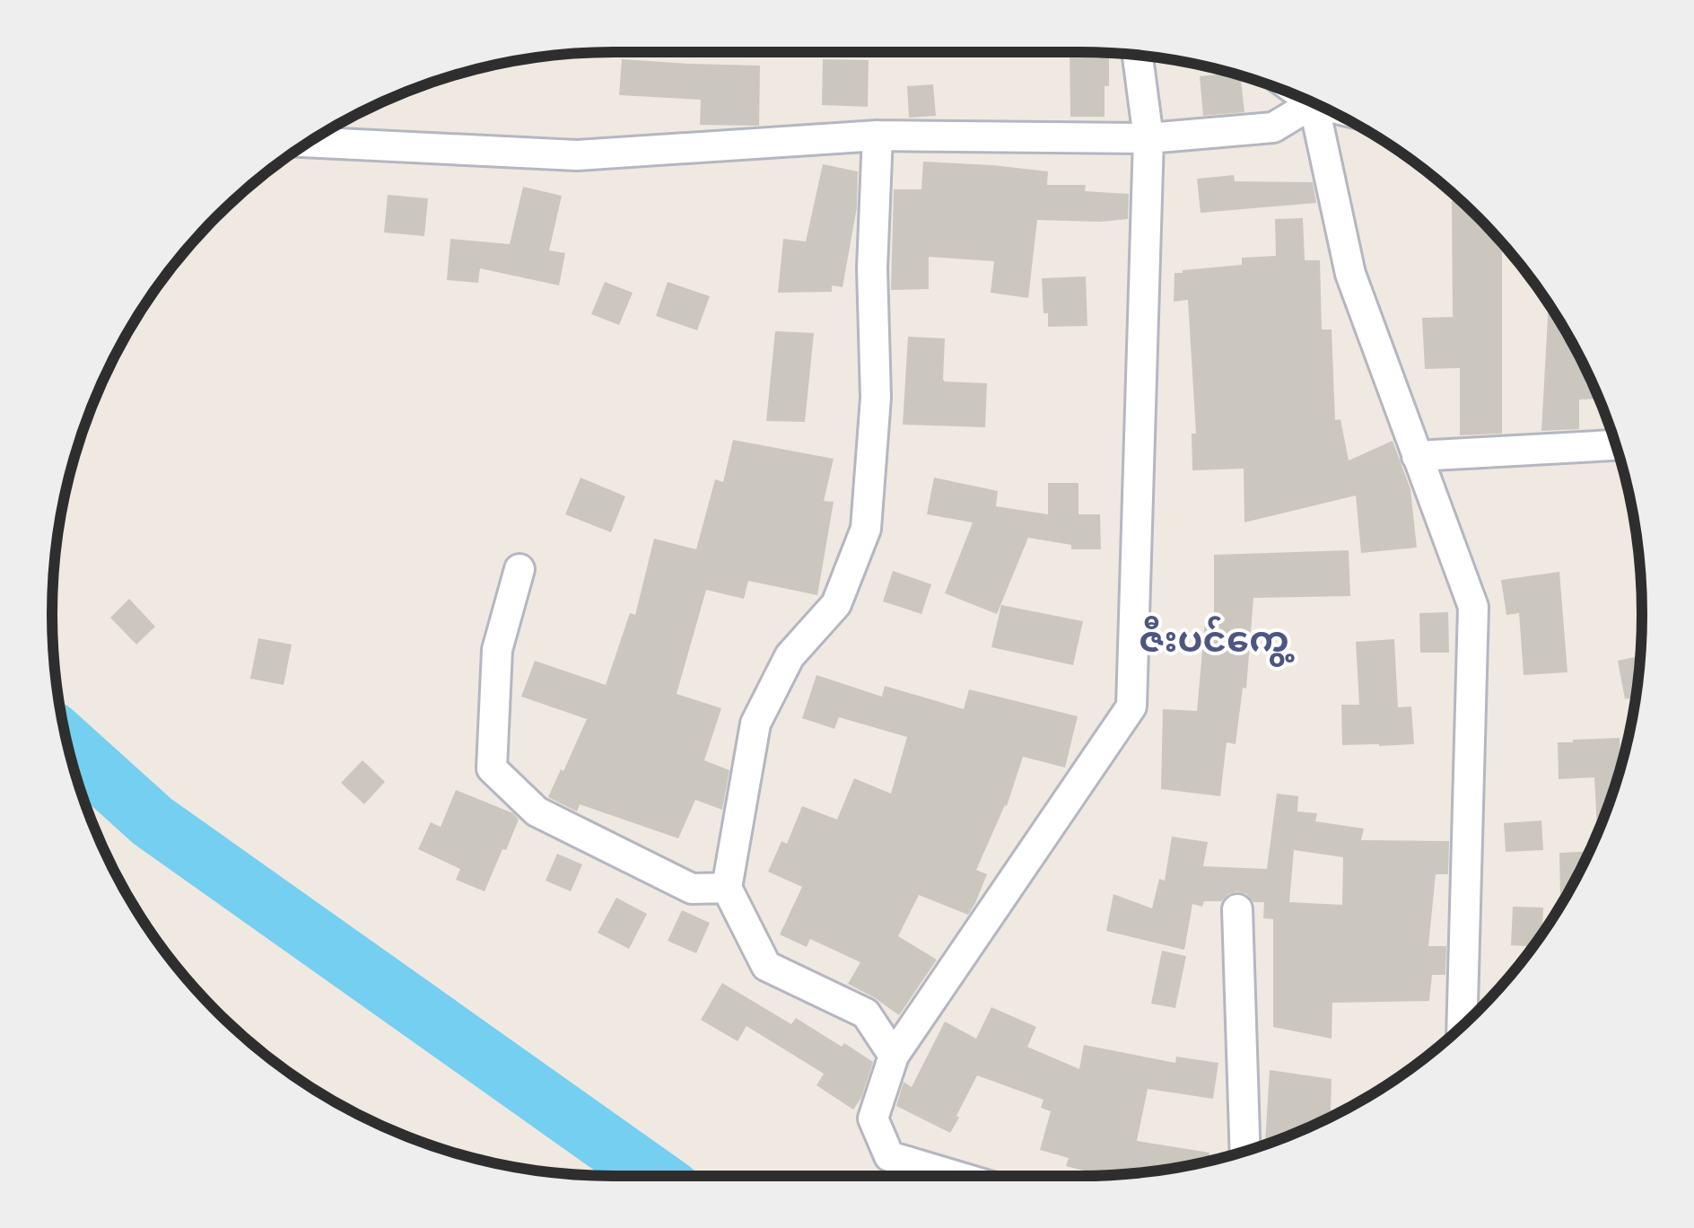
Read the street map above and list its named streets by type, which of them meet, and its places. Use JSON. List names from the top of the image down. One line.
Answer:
{"districts":["ဇီးပင်ကွေ့"]}
